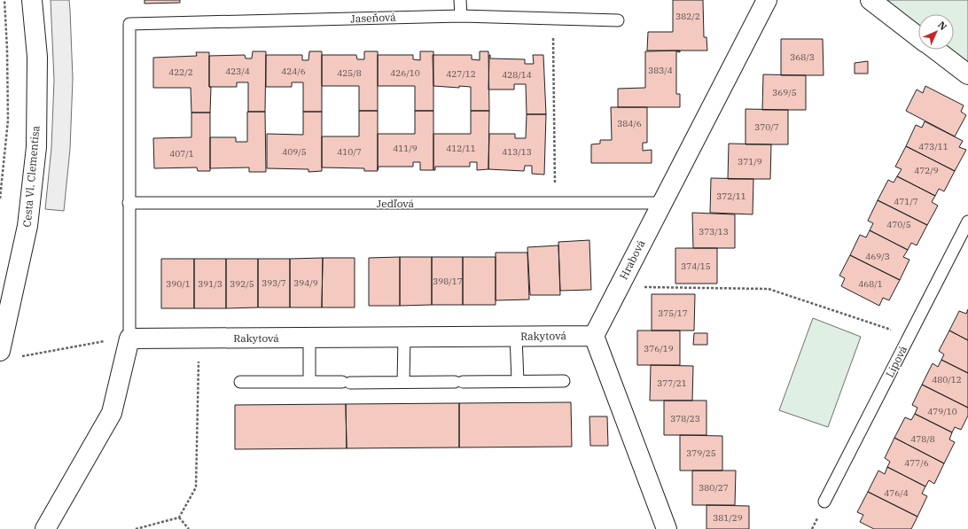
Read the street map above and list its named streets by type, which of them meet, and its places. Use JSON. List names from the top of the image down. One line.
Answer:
{"streets":{"street":["Cesta Vl. Clementisa","Hrabová","Rakytová"],"lane":["Jaseňová","Jedľová","Lipová"]},"crossings":[["Jaseňová","Jedľová"],["Jedľová","Hrabová"],["Hrabová","Rakytová"]],"house_numbers":["382/2","368/3","383/4","423/4","424/6","422/2","425/8","426/10","427/12","428/14","369/5","384/6","370/7","473/11","411/9","412/11","409/5","410/7","413/13","407/1","371/9","472/9","372/11","471/7","470/5","373/13","469/3","374/15","398/17","393/7","394/9","390/1","391/3","392/5","468/1","375/17","376/19","480/12","377/21","479/10","378/23","478/8","379/25","477/6","380/27","476/4","381/29"],"north":"top right"}
